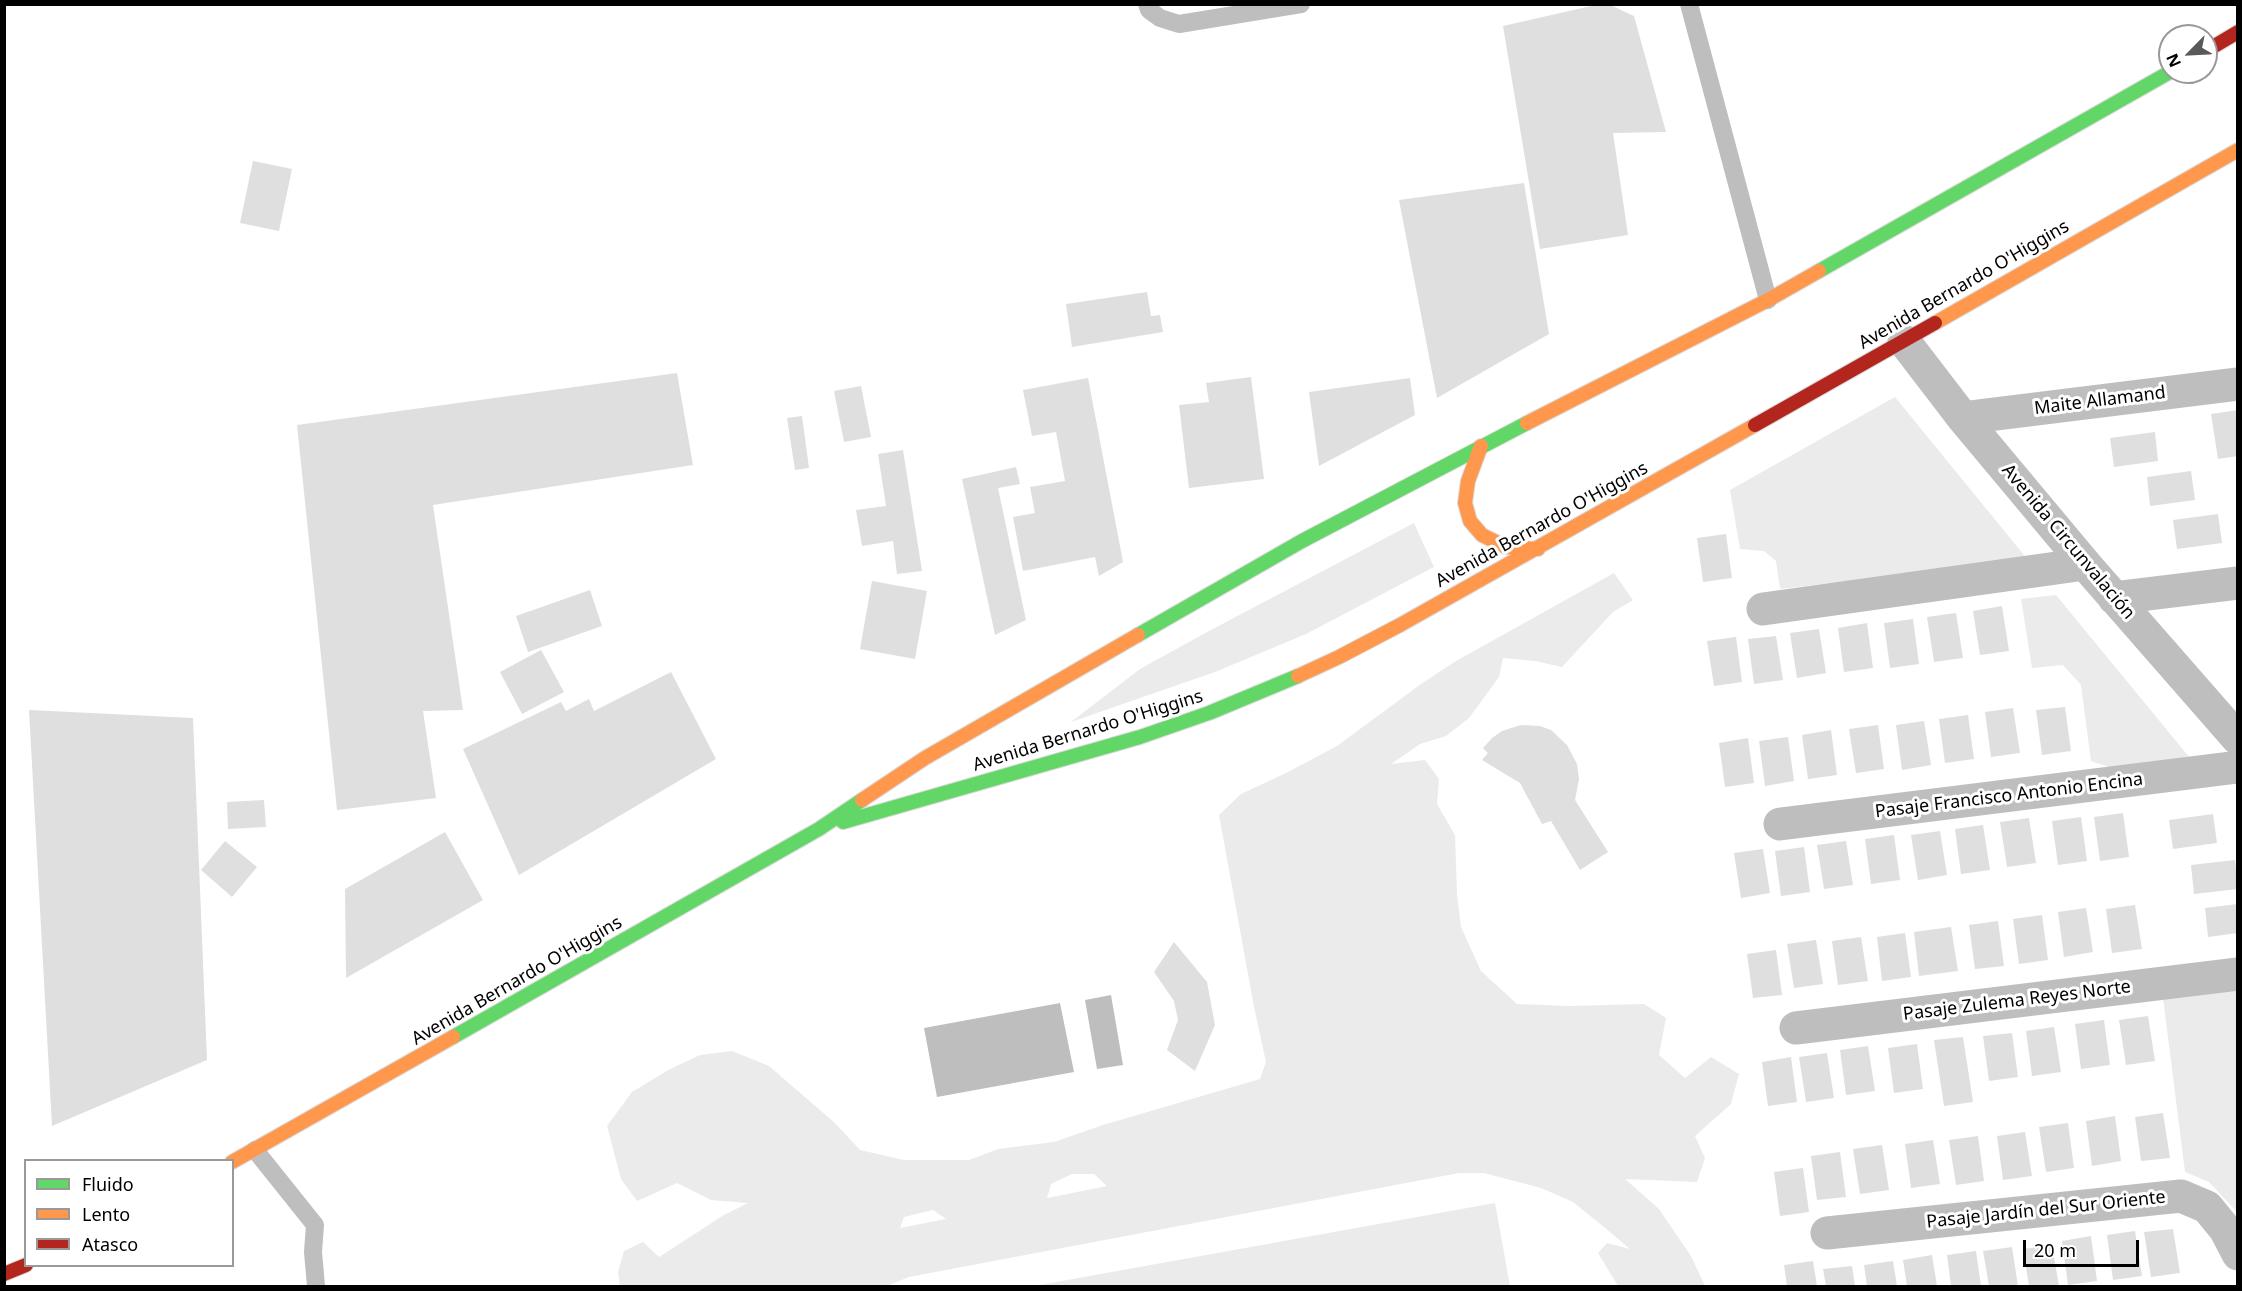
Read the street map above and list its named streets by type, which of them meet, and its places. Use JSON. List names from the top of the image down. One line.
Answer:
{"streets":{"main road":["Avenida Bernardo O'Higgins"],"street":["Maite Allamand","Avenida Circunvalación","Pasaje Francisco Antonio Encina","Pasaje Zulema Reyes Norte","Pasaje Jardín del Sur Oriente"]},"crossings":[["Avenida Bernardo O'Higgins","Avenida Circunvalación"],["Maite Allamand","Avenida Circunvalación"]],"legend":["Fluido","Lento","Atasco"],"scale_bar":"20 m","north":"bottom left"}
